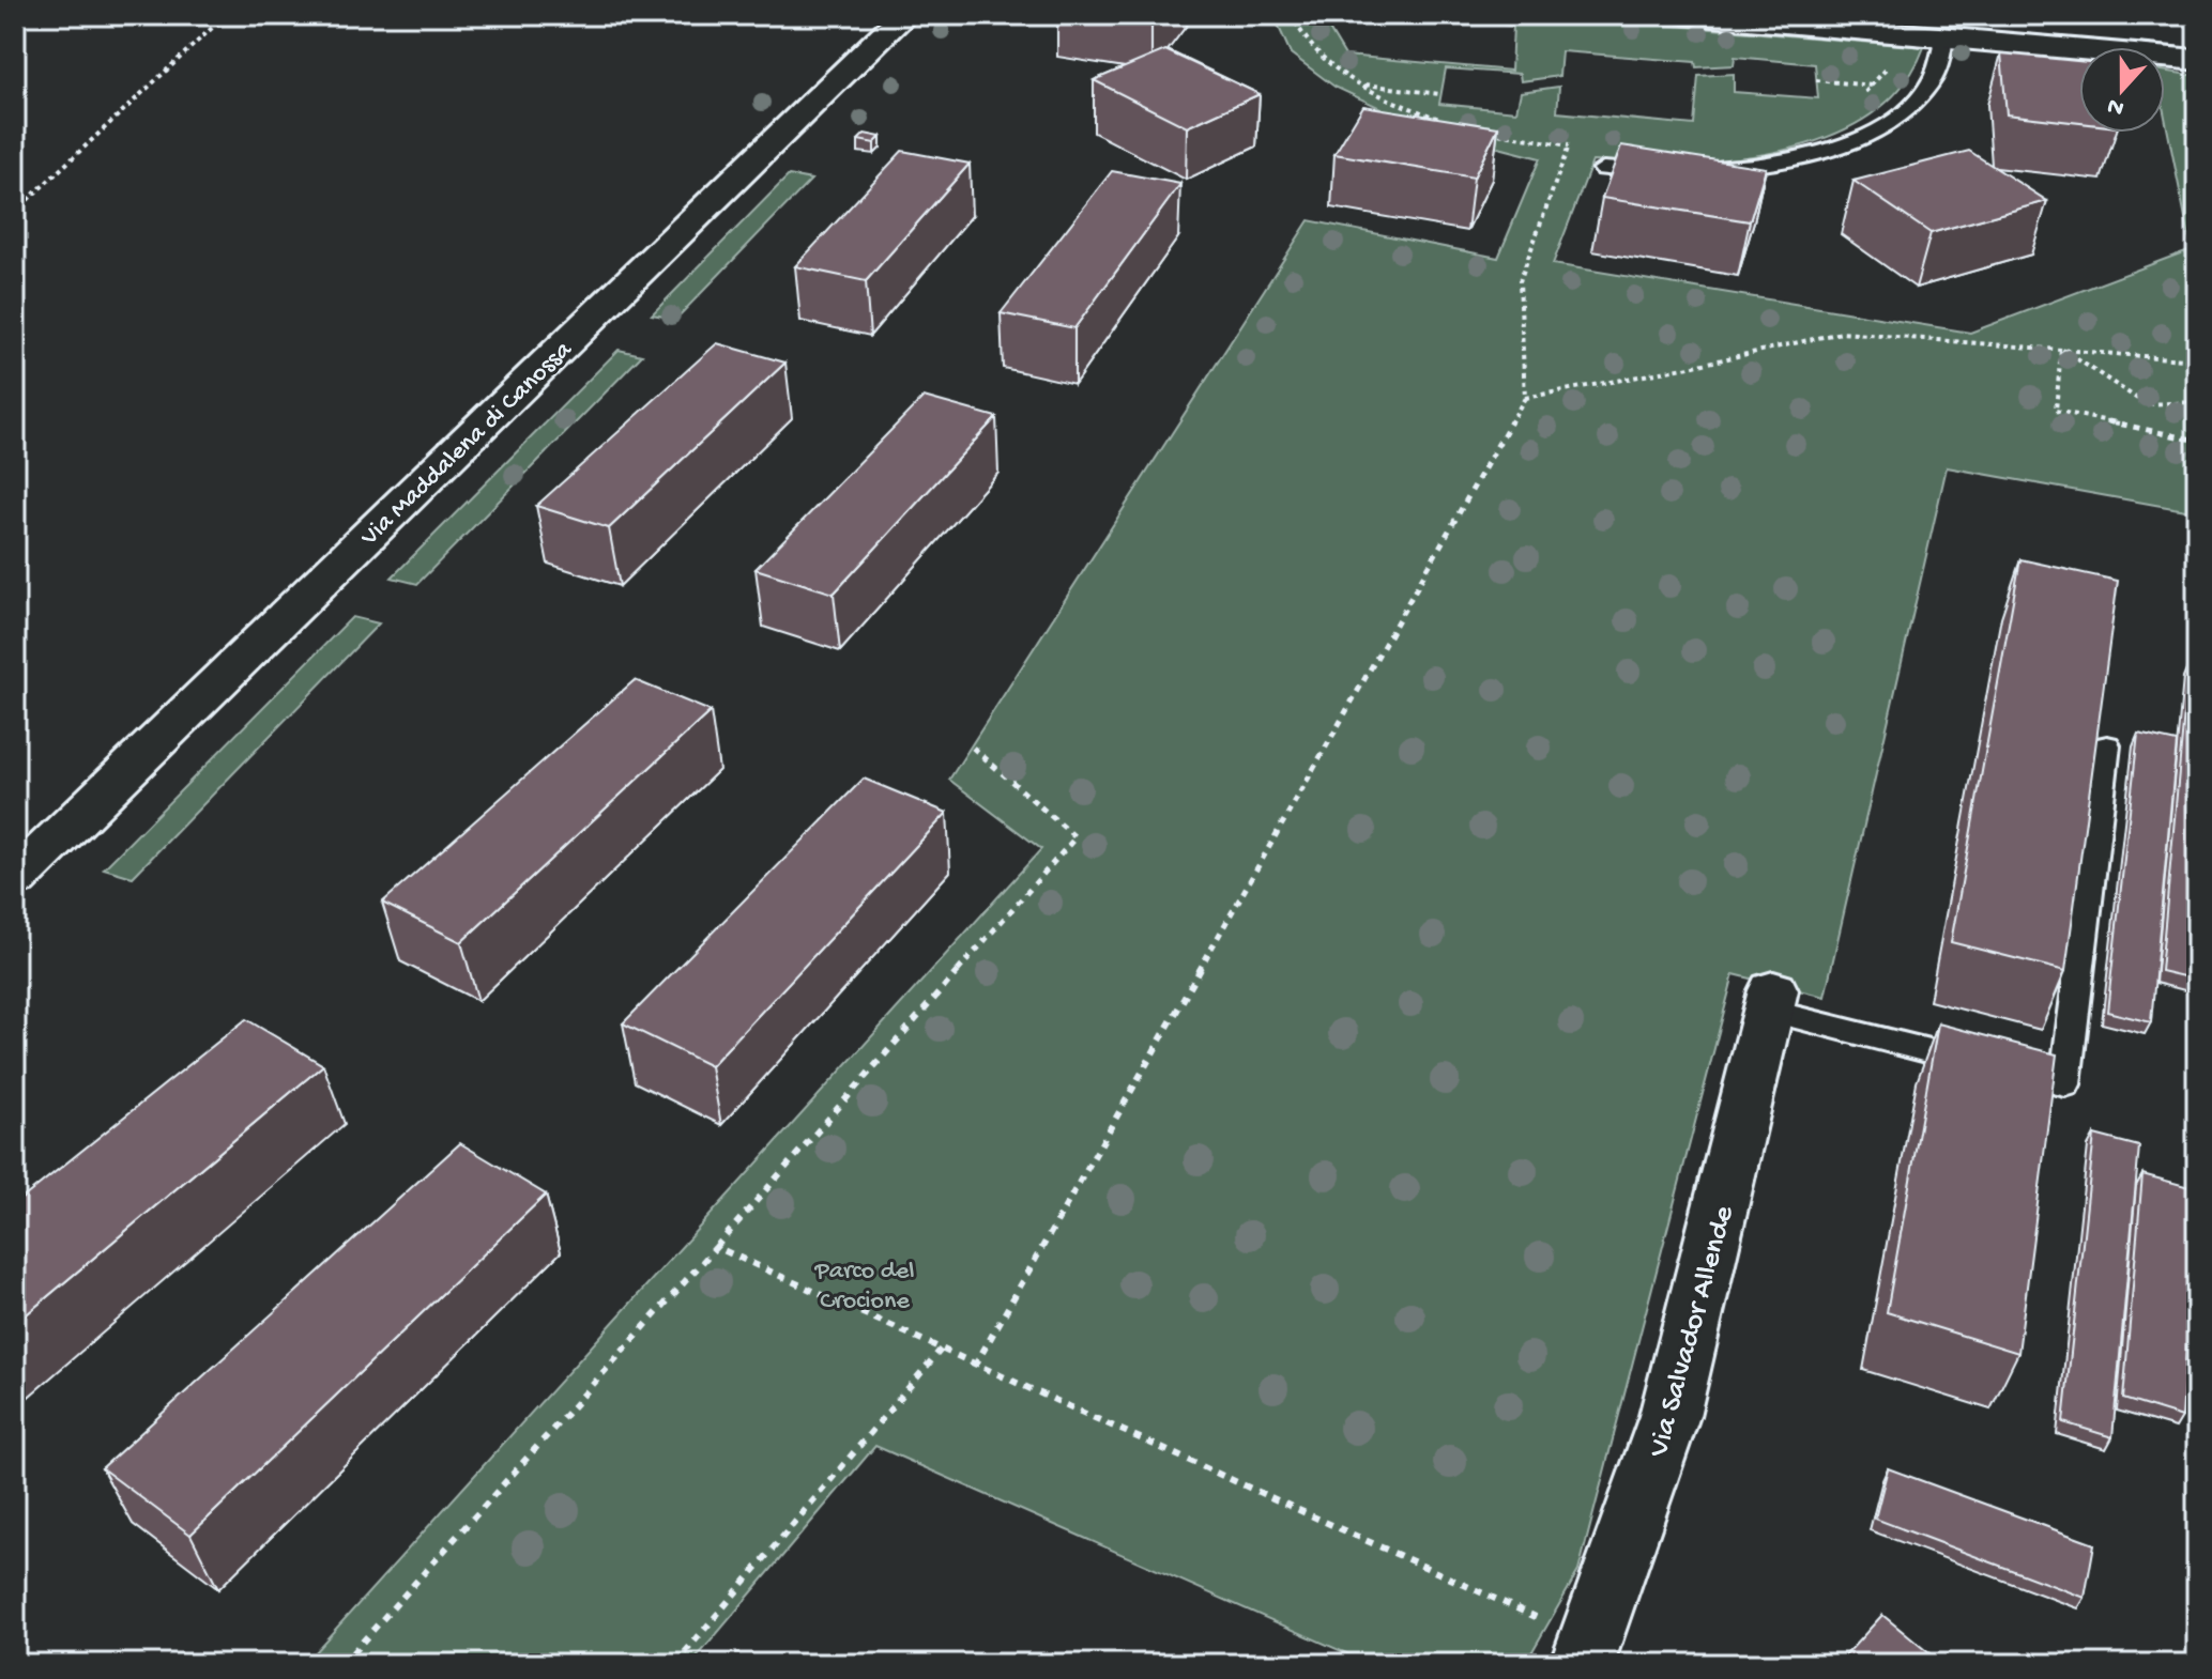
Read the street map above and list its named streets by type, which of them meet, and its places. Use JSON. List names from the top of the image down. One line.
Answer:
{"streets":{"street":["Via Maddalena di Canossa","Via Salvador Allende"]},"parks":["Parco del Crocione"],"north":"bottom"}
